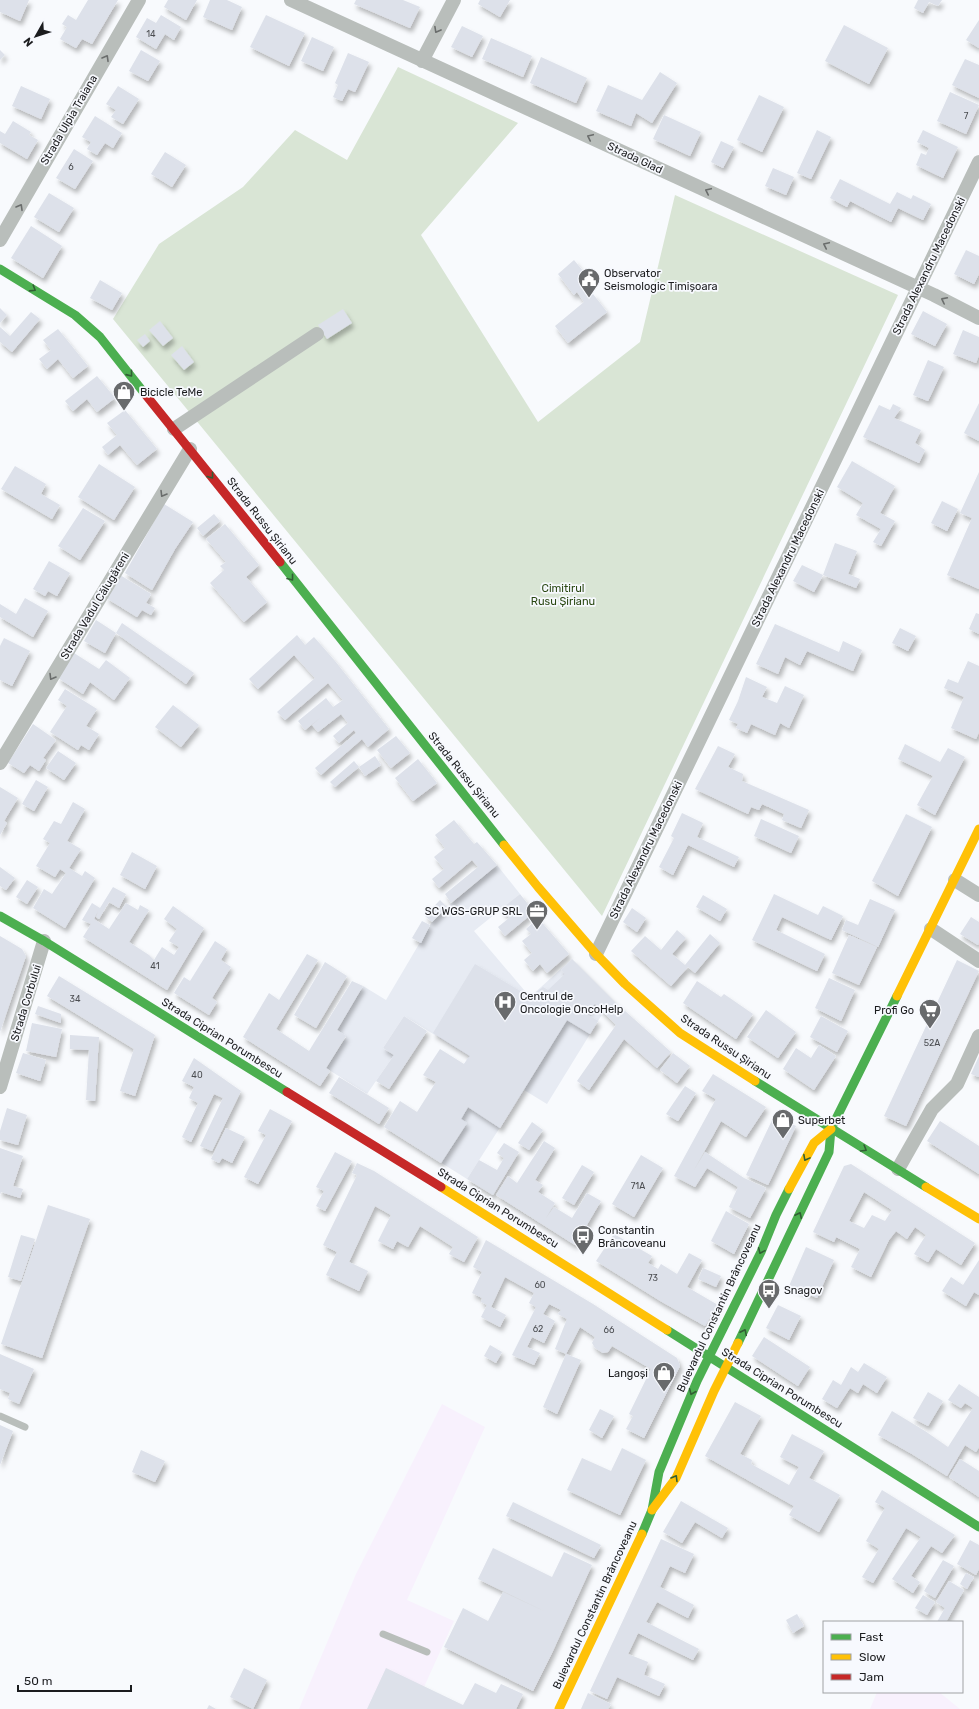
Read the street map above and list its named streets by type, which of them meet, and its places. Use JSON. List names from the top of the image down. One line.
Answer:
{"streets":{"street":["Strada Ulpia Traiana","Strada Glad","Strada Alexandru Macedonski","Strada Russu Șirianu","Strada Vadul Călugăreni","Strada Corbului","Strada Ciprian Porumbescu","Bulevardul Constantin Brâncoveanu"]},"crossings":[["Strada Glad","Strada Alexandru Macedonski"],["Strada Alexandru Macedonski","Strada Russu Șirianu"],["Strada Russu Șirianu","Strada Vadul Călugăreni"],["Strada Russu Șirianu","Bulevardul Constantin Brâncoveanu"],["Strada Corbului","Strada Ciprian Porumbescu"],["Strada Ciprian Porumbescu","Bulevardul Constantin Brâncoveanu"]],"one_way":["Strada Ulpia Traiana","Strada Glad","Strada Russu Șirianu","Strada Vadul Călugăreni"],"parks":["Cimitirul Rusu Șirianu"],"places":{"public building":["Observator Seismologic Timișoara"],"shop":["Bicicle TeMe","Superbet","Langoși"],"office":["SC WGS-GRUP SRL"],"hospital":["Centrul de Oncologie OncoHelp"],"supermarket":["Profi Go"],"bus stop":["Constantin Brâncoveanu","Snagov"]},"house_numbers":["14","7","6","41","34","52A","40","71A","73","60","62","66"],"legend":["Fast","Slow","Jam"],"scale_bar":"50 m","north":"bottom left"}
